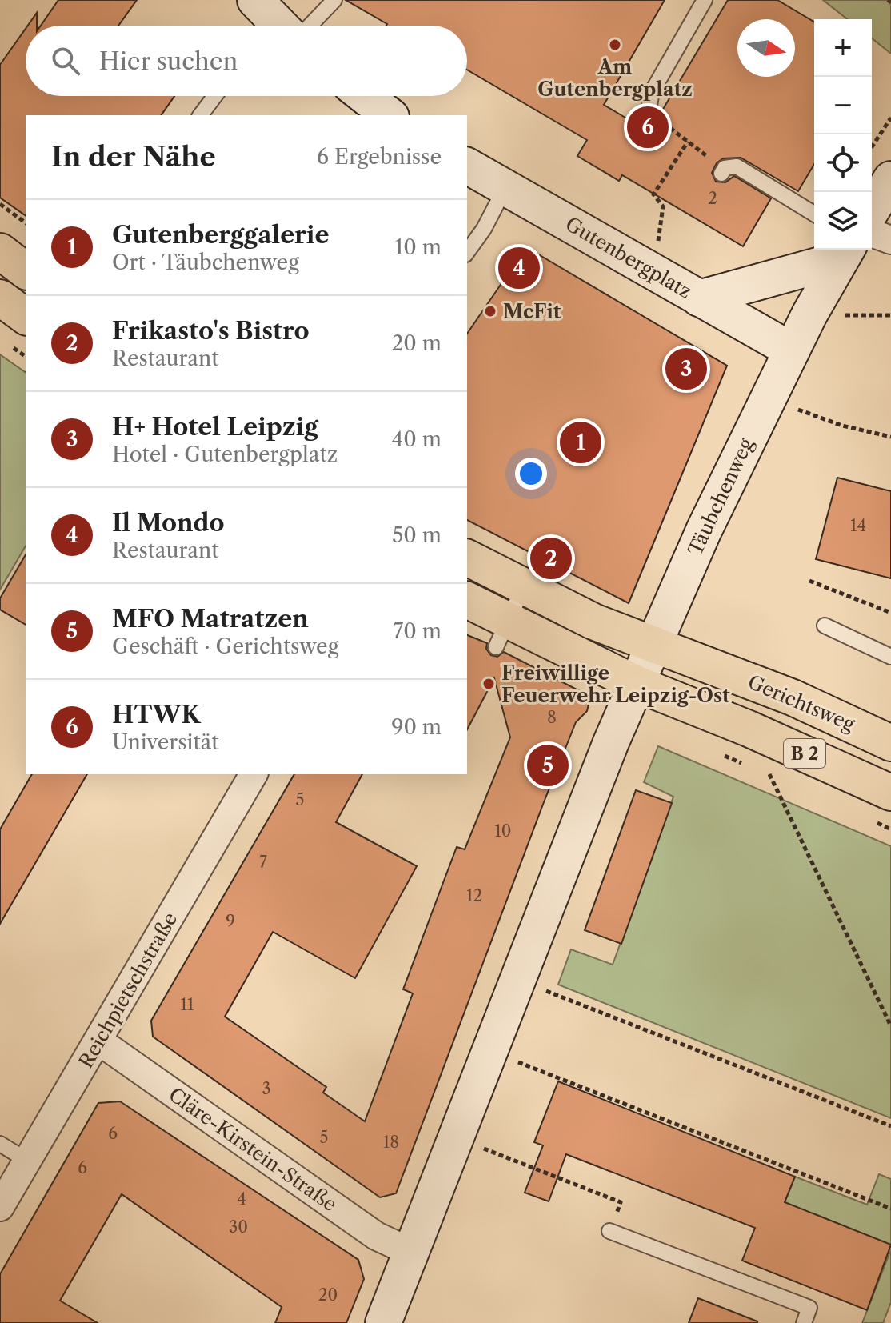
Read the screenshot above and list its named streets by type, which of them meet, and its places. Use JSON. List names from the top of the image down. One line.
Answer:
{"streets":{"main road":["Gerichtsweg","B 2"],"street":["Gutenbergplatz","Täubchenweg","Reichpietschstraße","Cläre-Kirstein-Straße"]},"crossings":[["Gutenbergplatz","Täubchenweg"],["Täubchenweg","Gerichtsweg"],["Täubchenweg","B 2"],["Täubchenweg","Cläre-Kirstein-Straße"],["Reichpietschstraße","Cläre-Kirstein-Straße"]],"places":["Am Gutenbergplatz","McFit","Freiwillige Feuerwehr Leipzig-Ost"],"house_numbers":["2","14","8","5","10","7","12","9","11","3","6","5","18","6","4","30","20"],"north":"right","page":{"map_buttons":["+","−"],"search":"Hier suchen","pins":["6","4","3","1","2","5"],"heading":["In der Nähe","6 Ergebnisse"],"list":[{"mark":"1","name":"Gutenberggalerie","note":"Ort · Täubchenweg","value":"10 m"},{"mark":"2","name":"Frikasto's Bistro","note":"Restaurant","value":"20 m"},{"mark":"3","name":"H+ Hotel Leipzig","note":"Hotel · Gutenbergplatz","value":"40 m"},{"mark":"4","name":"Il Mondo","note":"Restaurant","value":"50 m"},{"mark":"5","name":"MFO Matratzen","note":"Geschäft · Gerichtsweg","value":"70 m"},{"mark":"6","name":"HTWK","note":"Universität","value":"90 m"}]}}
